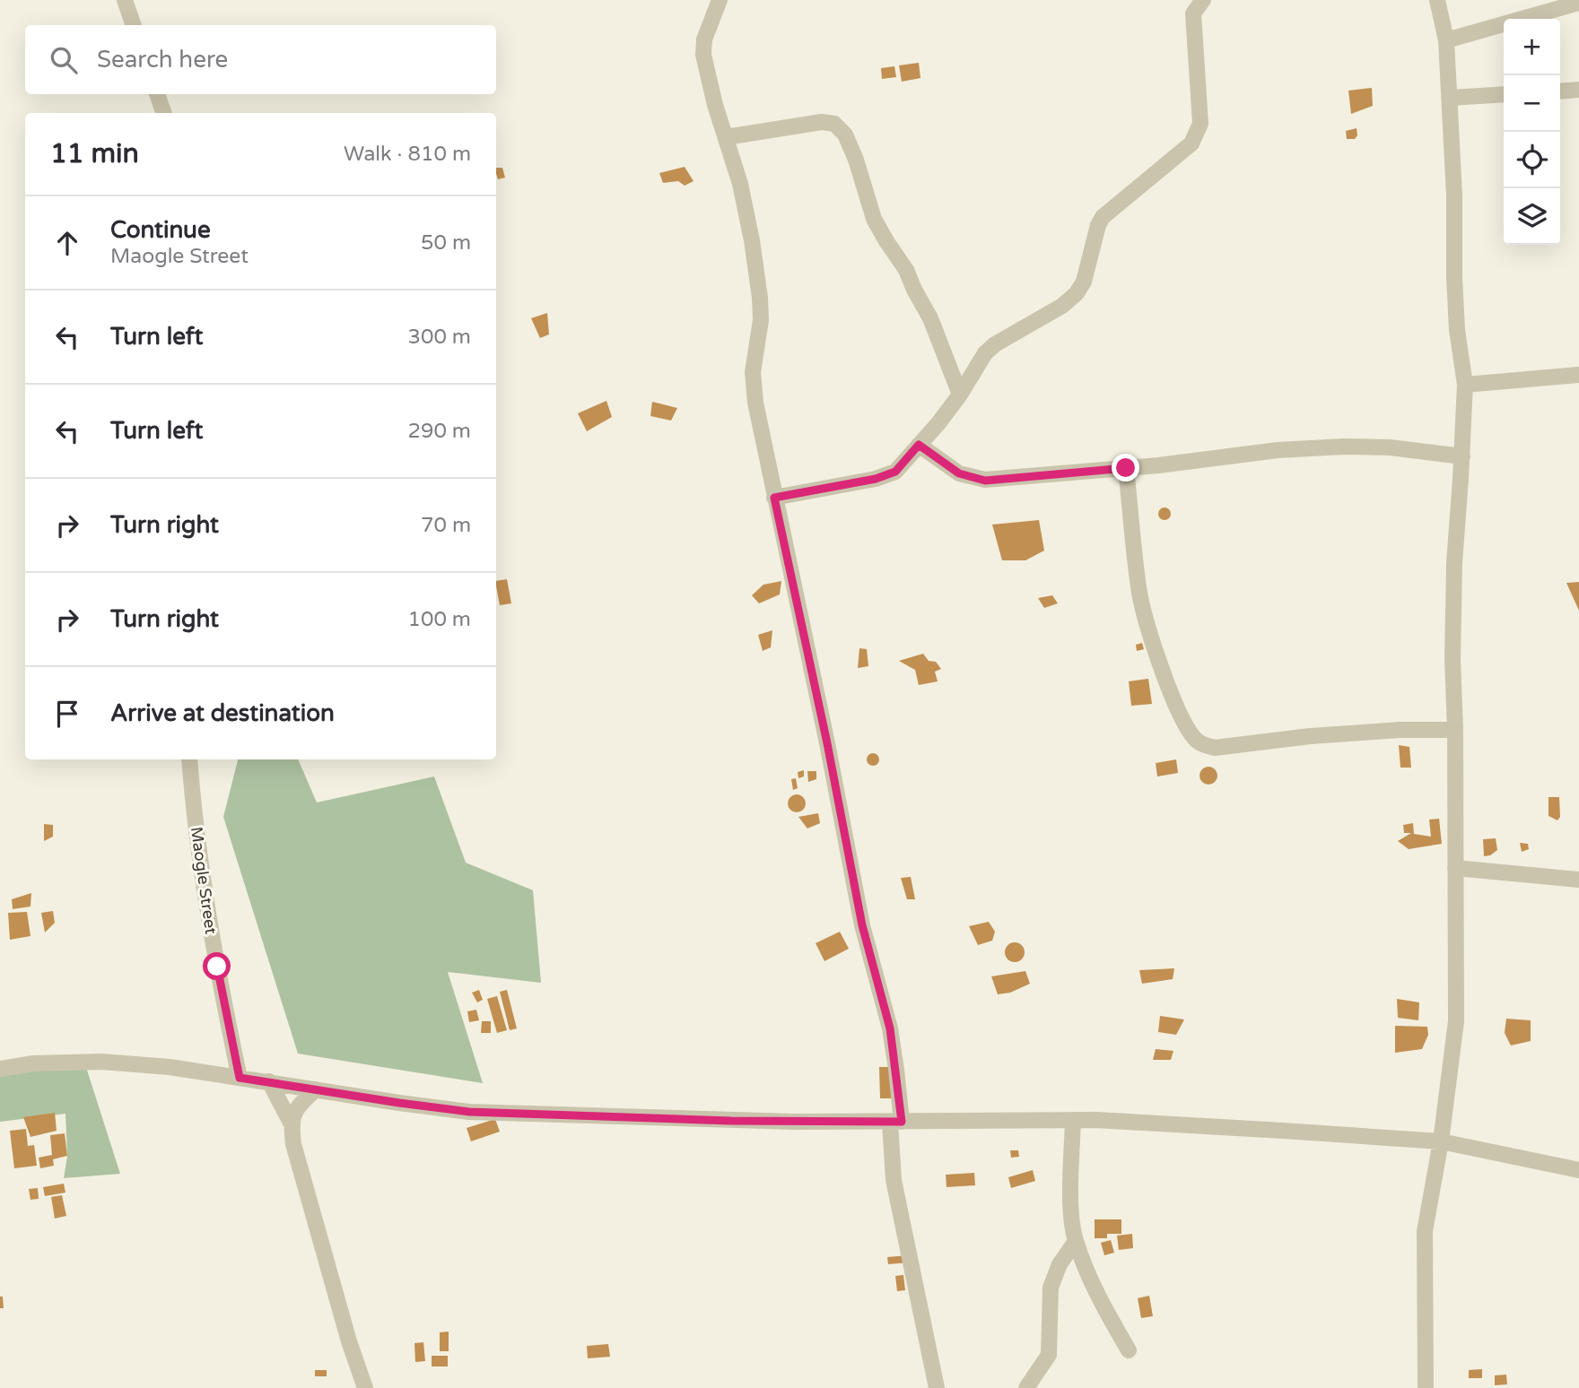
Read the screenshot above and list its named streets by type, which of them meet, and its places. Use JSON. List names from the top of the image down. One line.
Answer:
{"streets":{"street":["Maogle Street"]},"page":{"map_buttons":["+","−"],"search":"Search here","heading":["11 min","Walk · 810 m"],"list":[["Continue","Maogle Street","50 m"],["Turn left","300 m"],["Turn left","290 m"],["Turn right","70 m"],["Turn right","100 m"],"Arrive at destination"]}}
